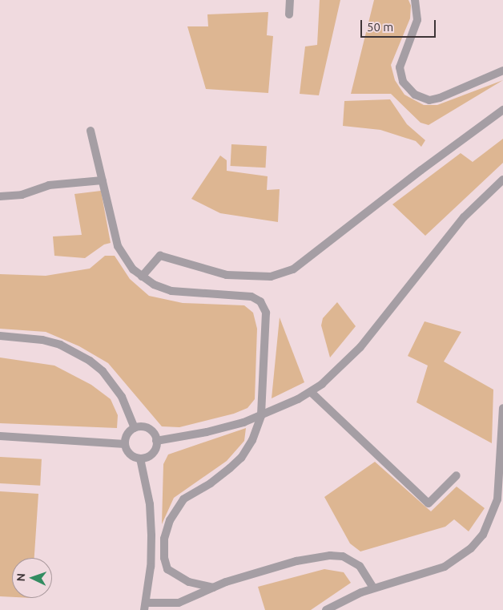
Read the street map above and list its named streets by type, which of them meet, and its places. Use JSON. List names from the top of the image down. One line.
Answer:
{"scale_bar":"50 m","north":"left"}
